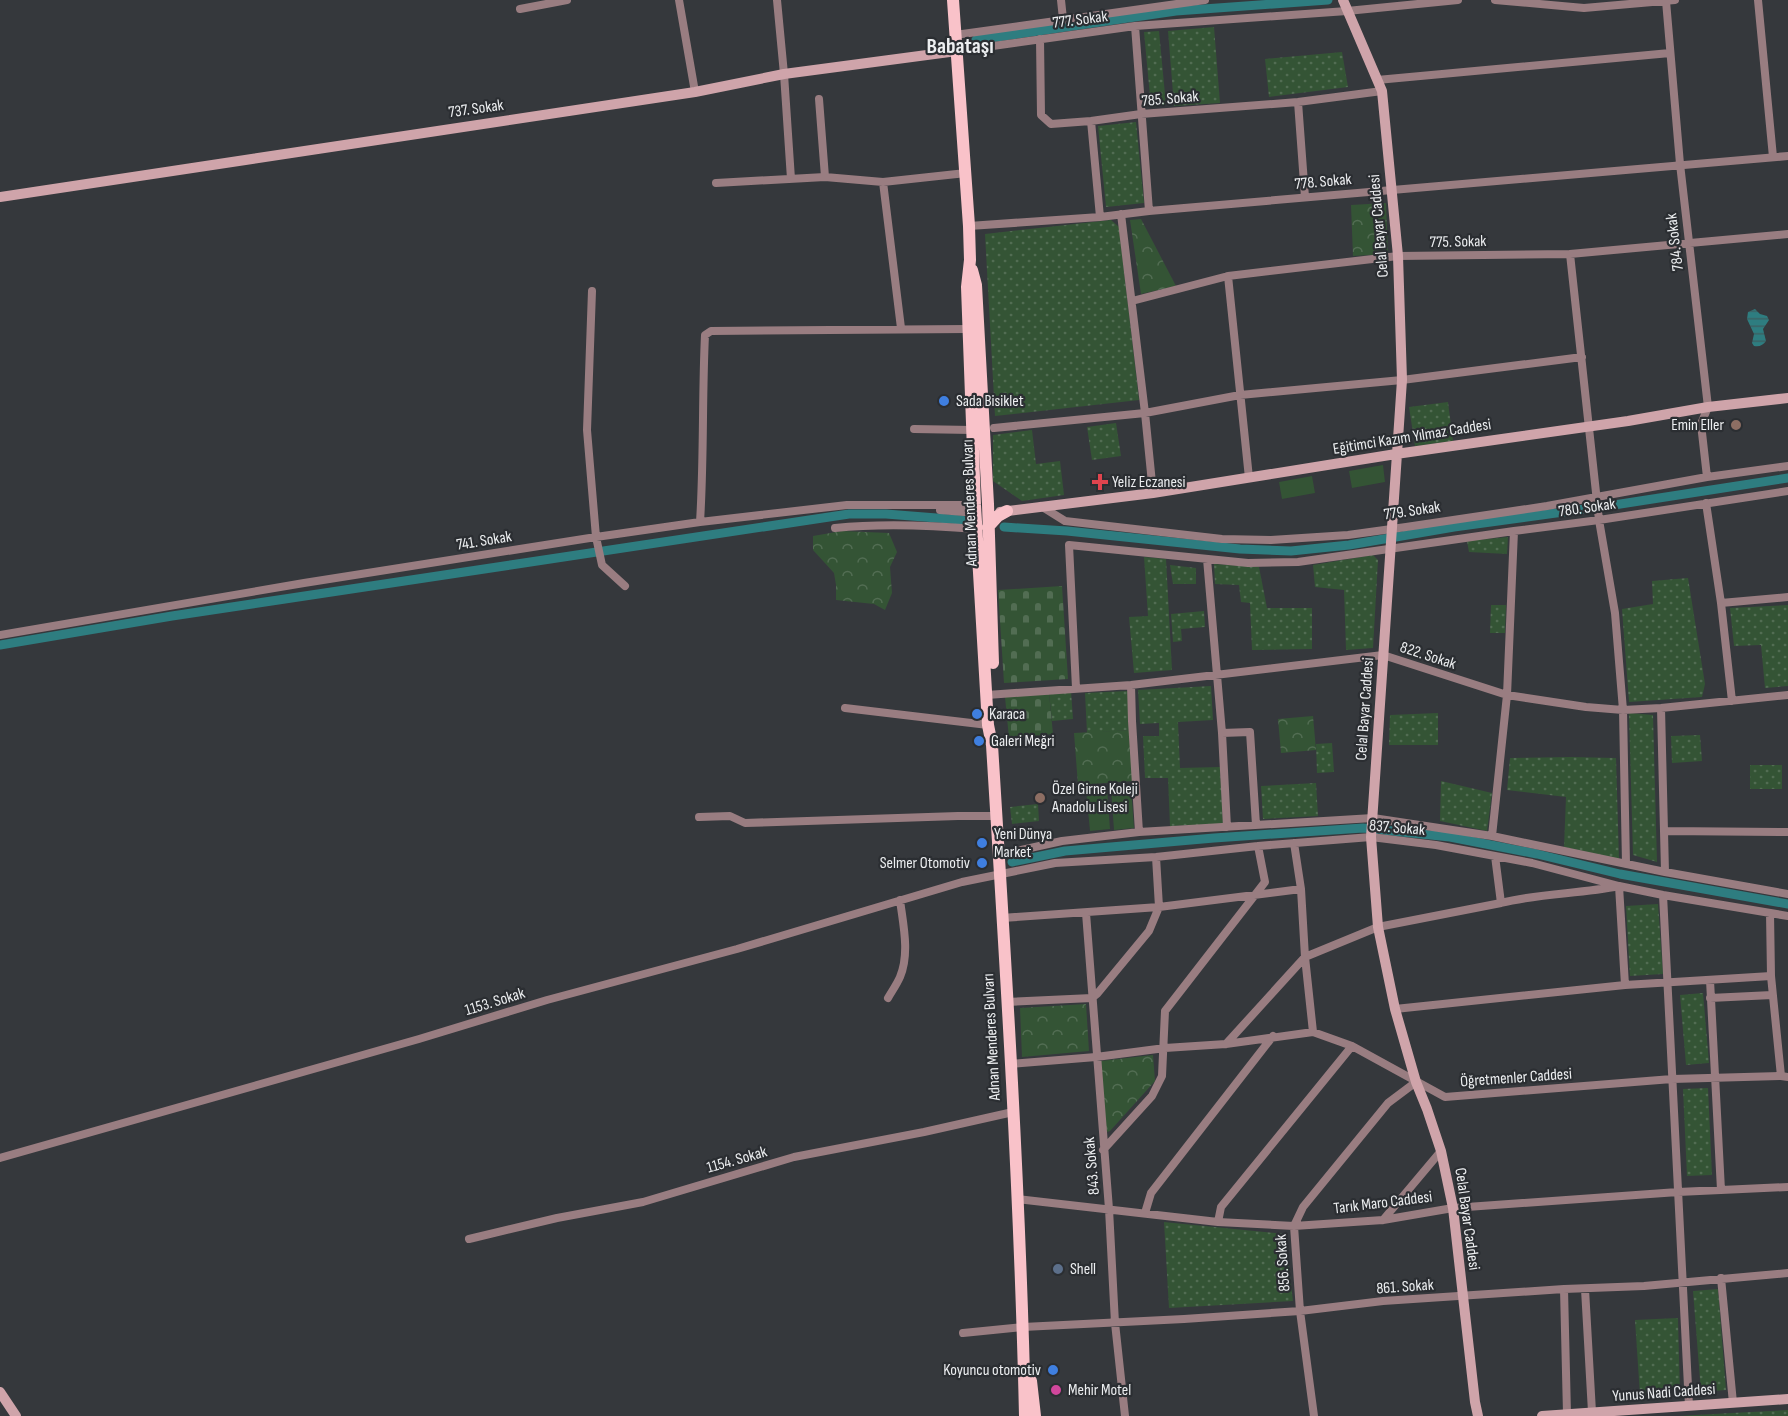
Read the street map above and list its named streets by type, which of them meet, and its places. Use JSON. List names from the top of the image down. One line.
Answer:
{"streets":{"main road":["Adnan Menderes Bulvarı"],"street":["777. Sokak","785. Sokak","737. Sokak","778. Sokak","Celal Bayar Caddesi","775. Sokak","784. Sokak","Eğitimci Kazım Yılmaz Caddesi","780. Sokak","779. Sokak","741. Sokak","822. Sokak","837. Sokak","1153. Sokak","Öğretmenler Caddesi","1154. Sokak","843. Sokak","Tarık Maro Caddesi","856. Sokak","861. Sokak","Yunus Nadi Caddesi"]},"crossings":[["777. Sokak","785. Sokak"],["777. Sokak","737. Sokak"],["777. Sokak","Celal Bayar Caddesi"],["777. Sokak","Adnan Menderes Bulvarı"],["785. Sokak","Celal Bayar Caddesi"],["737. Sokak","Adnan Menderes Bulvarı"],["778. Sokak","Celal Bayar Caddesi"],["778. Sokak","784. Sokak"],["778. Sokak","Adnan Menderes Bulvarı"],["Celal Bayar Caddesi","775. Sokak"],["Celal Bayar Caddesi","Eğitimci Kazım Yılmaz Caddesi"],["Celal Bayar Caddesi","780. Sokak"],["Celal Bayar Caddesi","779. Sokak"],["Celal Bayar Caddesi","822. Sokak"],["Celal Bayar Caddesi","837. Sokak"],["Celal Bayar Caddesi","Öğretmenler Caddesi"],["Celal Bayar Caddesi","Tarık Maro Caddesi"],["Celal Bayar Caddesi","856. Sokak"],["Celal Bayar Caddesi","861. Sokak"],["775. Sokak","784. Sokak"],["784. Sokak","Eğitimci Kazım Yılmaz Caddesi"],["784. Sokak","779. Sokak"],["Eğitimci Kazım Yılmaz Caddesi","Adnan Menderes Bulvarı"],["Eğitimci Kazım Yılmaz Caddesi","779. Sokak"],["Eğitimci Kazım Yılmaz Caddesi","741. Sokak"],["Adnan Menderes Bulvarı","741. Sokak"],["Adnan Menderes Bulvarı","822. Sokak"],["Adnan Menderes Bulvarı","837. Sokak"],["Adnan Menderes Bulvarı","1153. Sokak"],["Adnan Menderes Bulvarı","Öğretmenler Caddesi"],["Adnan Menderes Bulvarı","1154. Sokak"],["Adnan Menderes Bulvarı","Tarık Maro Caddesi"],["Adnan Menderes Bulvarı","861. Sokak"],["780. Sokak","822. Sokak"],["837. Sokak","1153. Sokak"],["Öğretmenler Caddesi","843. Sokak"],["Öğretmenler Caddesi","856. Sokak"],["843. Sokak","Tarık Maro Caddesi"],["843. Sokak","861. Sokak"],["Tarık Maro Caddesi","856. Sokak"],["856. Sokak","861. Sokak"]],"districts":["Babataşı"],"places":{"other":["Sada Bisiklet","Emin Eller","Karaca","Galeri Meğri","Özel Girne Koleji Anadolu Lisesi","Yeni Dünya Market","Selmer Otomotiv","Shell","Koyuncu otomotiv","Mehir Motel"],"health":["Yeliz Eczanesi"]}}
